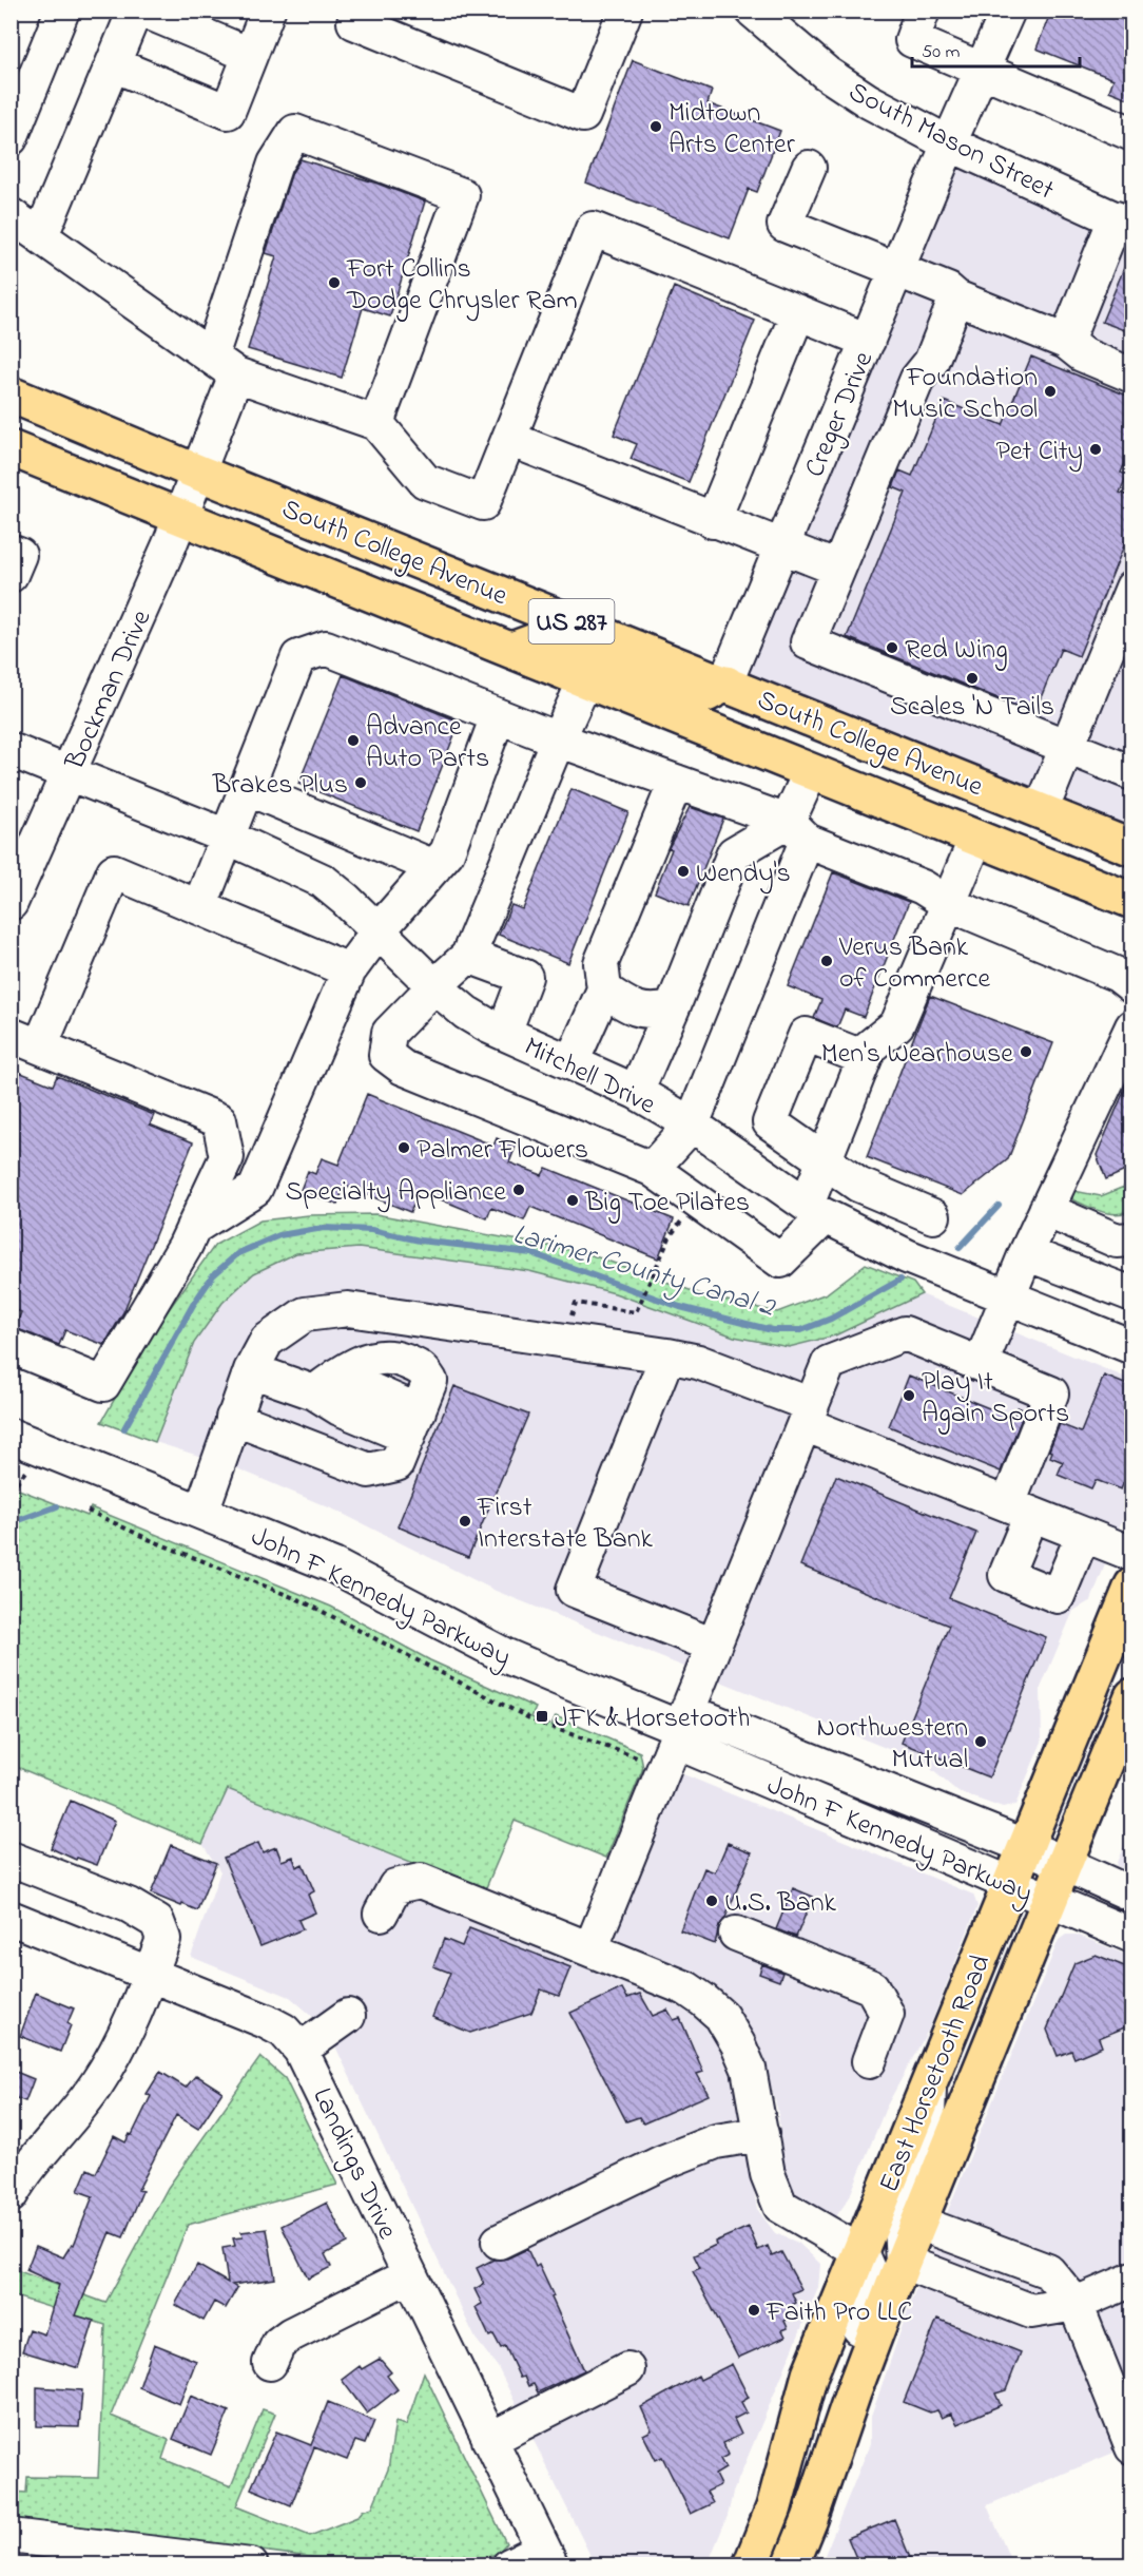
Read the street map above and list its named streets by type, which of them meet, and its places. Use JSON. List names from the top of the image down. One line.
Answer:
{"streets":{"main road":["South College Avenue","US 287","East Horsetooth Road"],"street":["South Mason Street","Creger Drive","Bockman Drive","Mitchell Drive","John F Kennedy Parkway","Landings Drive"]},"crossings":[["South Mason Street","Creger Drive"],["Creger Drive","South College Avenue"],["South College Avenue","Bockman Drive"],["Bockman Drive","Mitchell Drive"],["John F Kennedy Parkway","East Horsetooth Road"]],"water":["Larimer County Canal 2"],"places":{"other":["Midtown Arts Center","Fort Collins Dodge Chrysler Ram","Foundation Music School","Pet City","Red Wing","Scales 'N Tails","Advance Auto Parts","Brakes Plus","Wendy's","Verus Bank of Commerce","Men's Wearhouse","Palmer Flowers","Specialty Appliance","Big Toe Pilates","Play It Again Sports","First Interstate Bank","Northwestern Mutual","U.S. Bank","Faith Pro LLC"],"transit":["JFK & Horsetooth"]},"scale_bar":"50 m"}
